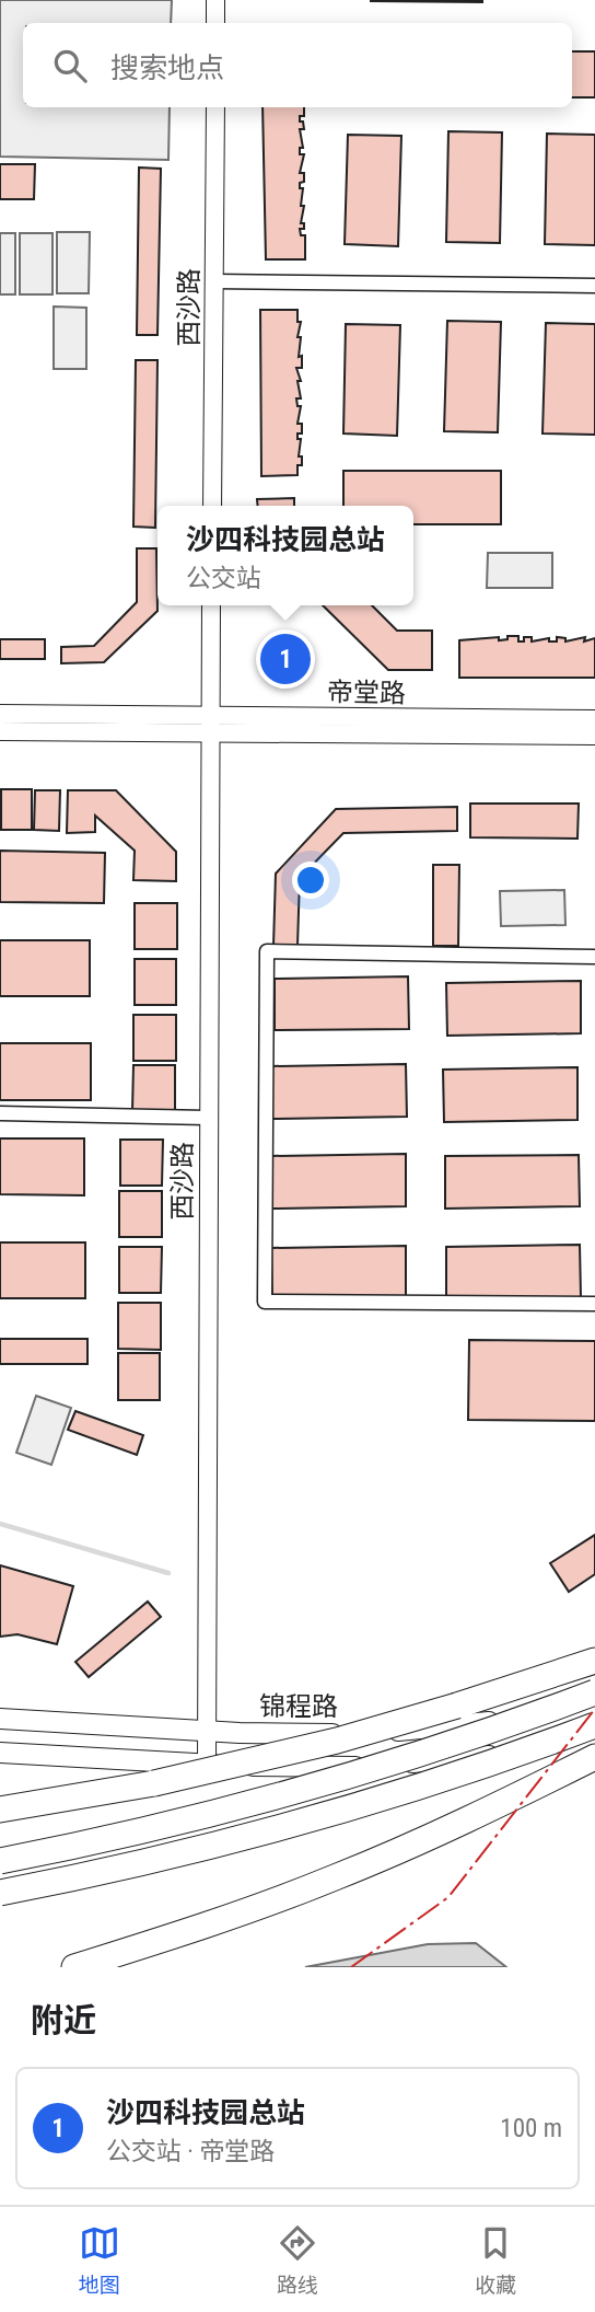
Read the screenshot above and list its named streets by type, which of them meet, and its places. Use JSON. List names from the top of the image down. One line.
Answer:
{"streets":{"main road":["锦程路"],"street":["西沙路","帝堂路"]},"crossings":[["西沙路","帝堂路"],["西沙路","锦程路"]],"page":{"search":"搜索地点","popup":["沙四科技园总站","公交站"],"pins":"1","heading":"附近","list":[{"mark":"1","name":"沙四科技园总站","note":"公交站 · 帝堂路","value":"100 m"}],"nav":["地图","路线","收藏"]}}
